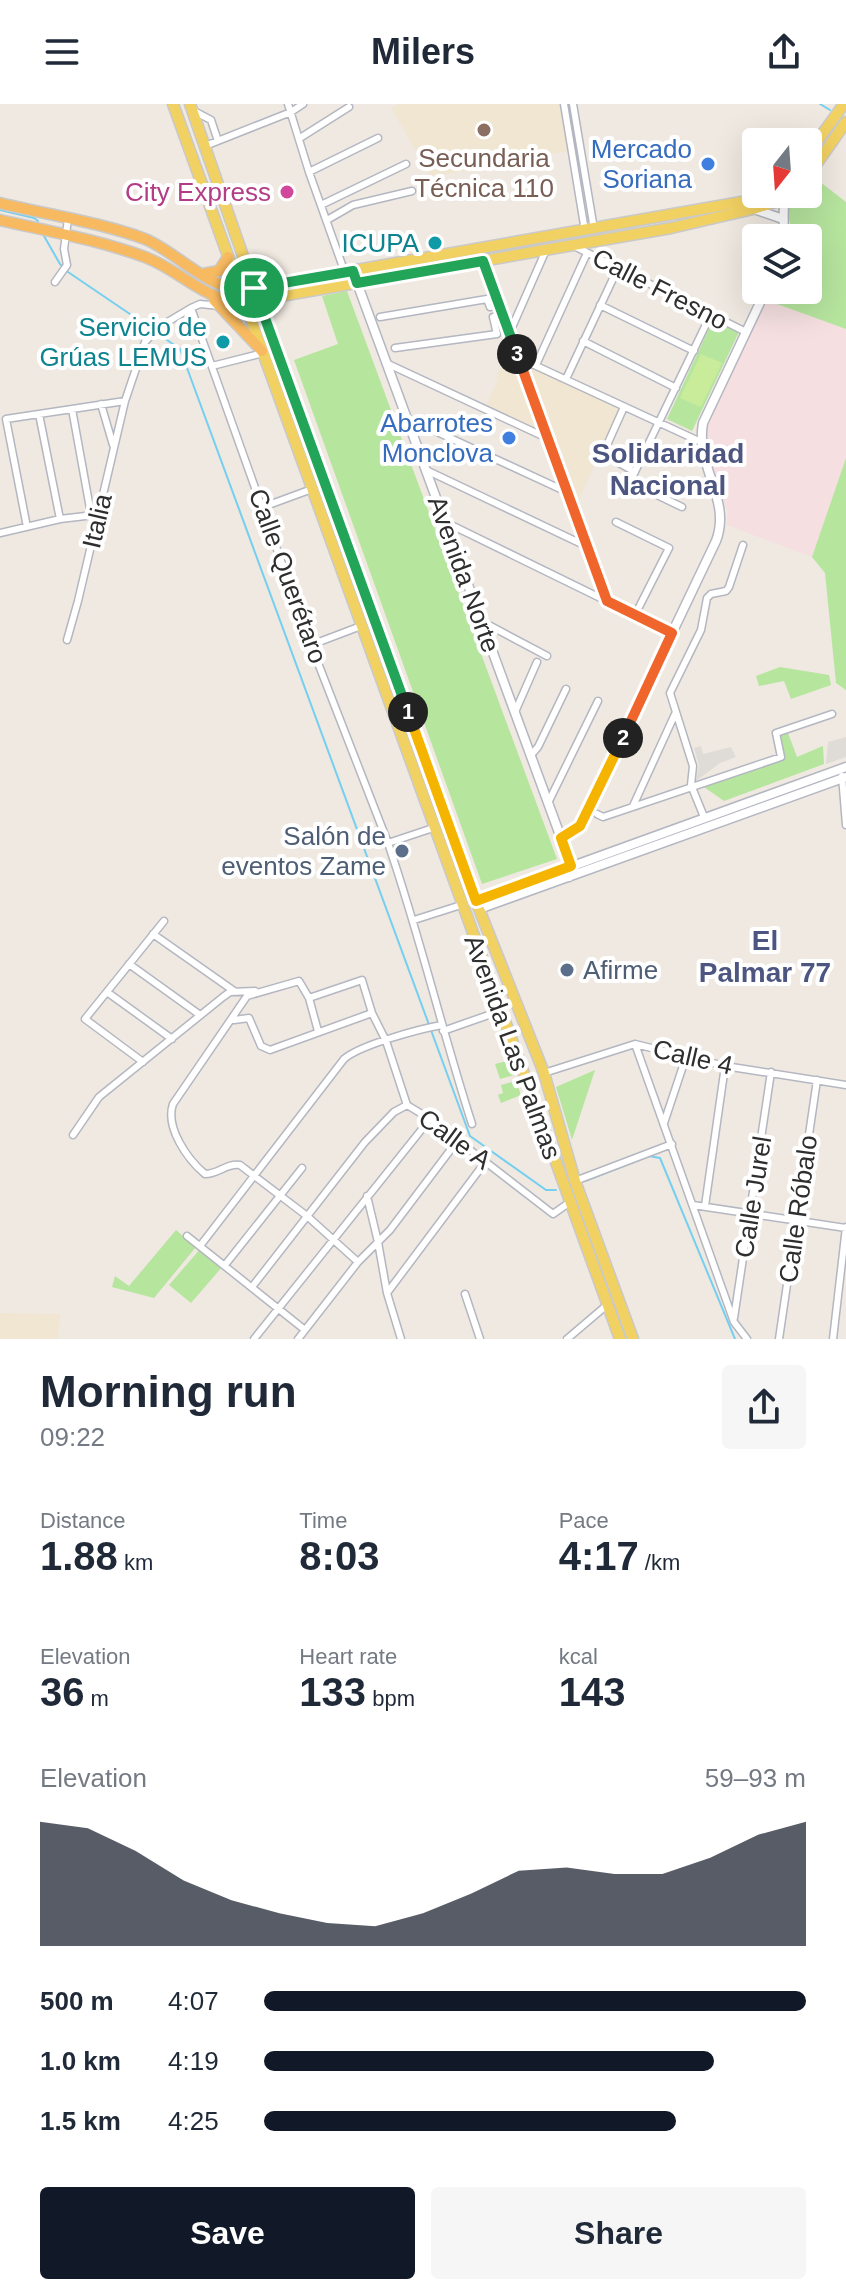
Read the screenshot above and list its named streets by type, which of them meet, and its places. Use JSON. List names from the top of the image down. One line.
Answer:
{"streets":{"main road":["Avenida Las Palmas"],"street":["Calle Fresno","Italia","Avenida Norte","Calle Querétaro","Calle 4","Calle A","Calle Jurel","Calle Róbalo"]},"crossings":[["Italia","Calle Querétaro"],["Avenida Las Palmas","Calle 4"],["Avenida Las Palmas","Calle A"],["Calle 4","Calle Jurel"],["Calle 4","Calle Róbalo"]],"districts":["Solidaridad Nacional","El Palmar 77"],"places":["Secundaria Técnica 110","Mercado Soriana","City Express","ICUPA","Servicio de Grúas LEMUS","Abarrotes Monclova","Salón de eventos Zame","Afirme"],"north":"bottom","page":{"header":"Milers","pins":["3","1","2"],"heading":["Morning run","09:22"],"stats":[["Distance","1.88 km"],["Time","8:03"],["Pace","4:17 /km"],["Elevation","36 m"],["Heart rate","133 bpm"],["kcal","143"]],"chart":["Elevation","59–93 m"],"list":[{"name":"500 m","note":"4:07"},{"name":"1.0 km","note":"4:19"},{"name":"1.5 km","note":"4:25"}],"buttons":["Save","Share"]}}
